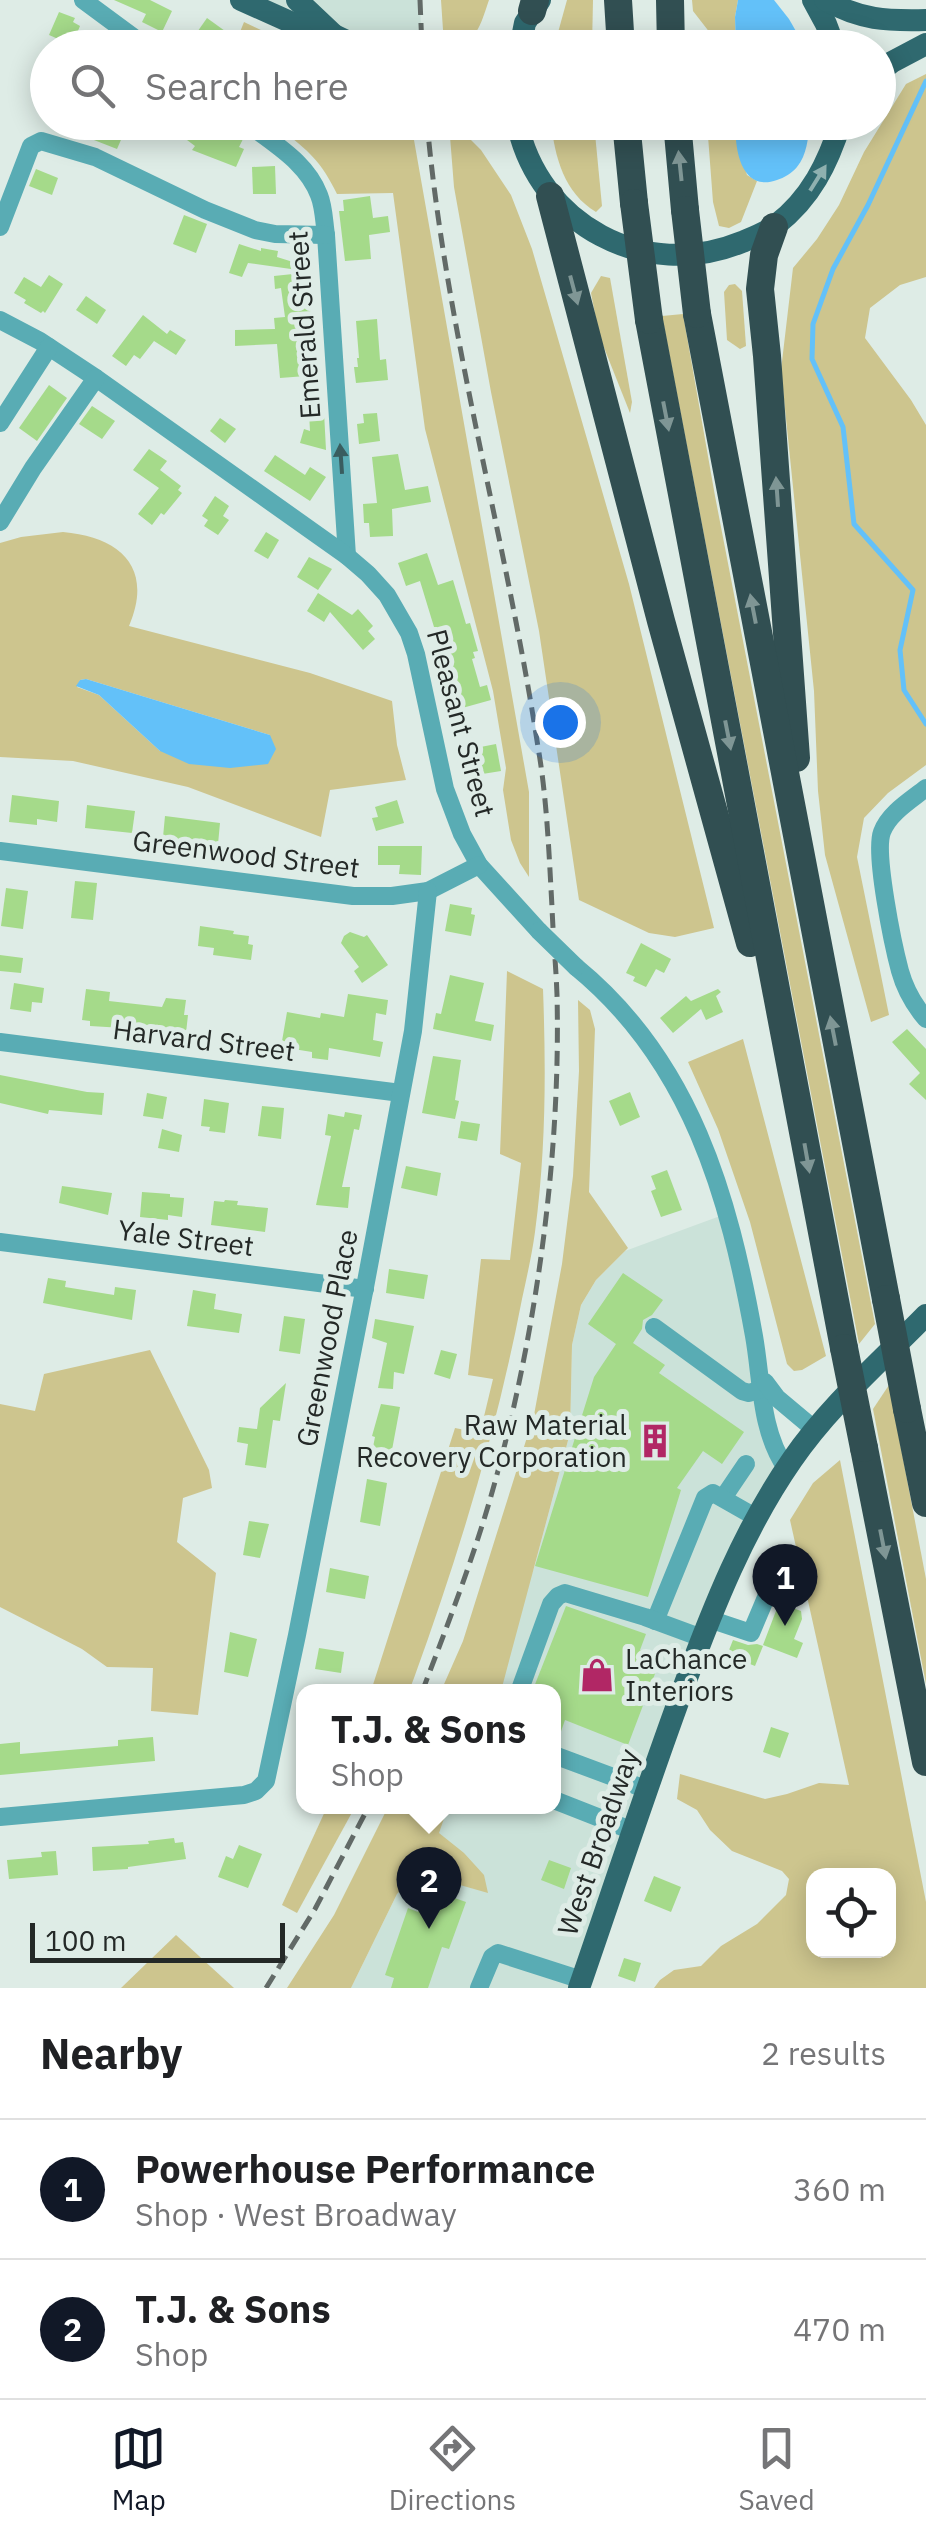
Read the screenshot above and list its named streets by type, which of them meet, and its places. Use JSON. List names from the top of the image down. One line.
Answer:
{"streets":{"main road":["West Broadway"],"street":["Emerald Street","Pleasant Street","Greenwood Street","Harvard Street","Yale Street","Greenwood Place"]},"crossings":[["Emerald Street","Pleasant Street"],["Pleasant Street","Greenwood Street"],["Pleasant Street","West Broadway"],["Greenwood Street","Greenwood Place"],["Harvard Street","Greenwood Place"],["Yale Street","Greenwood Place"]],"one_way":["Emerald Street"],"places":{"building":["Raw Material Recovery Corporation"],"shop":["LaChance Interiors"]},"scale_bar":"100 m","page":{"search":"Search here","pins":["1","2"],"popup":["T.J. & Sons","Shop"],"scale":"100 m","heading":["Nearby","2 results"],"list":[{"mark":"1","name":"Powerhouse Performance","note":"Shop · West Broadway","value":"360 m"},{"mark":"2","name":"T.J. & Sons","note":"Shop","value":"470 m"}],"nav":["Map","Directions","Saved"]}}
